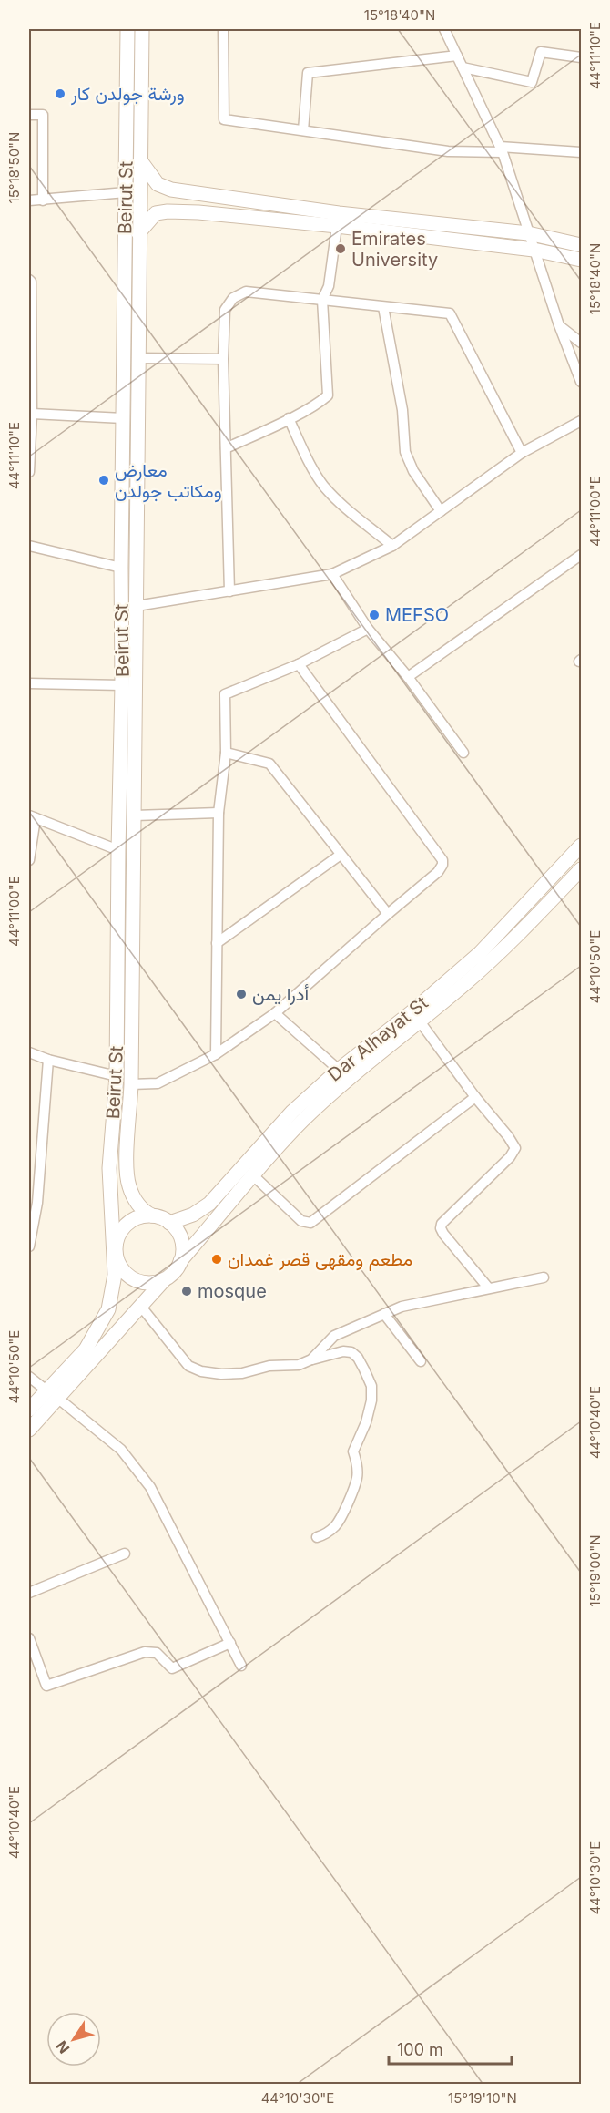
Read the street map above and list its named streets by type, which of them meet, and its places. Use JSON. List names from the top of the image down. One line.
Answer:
{"streets":{"main road":["Beirut St","Dar Alhayat St"]},"crossings":[["Beirut St","Dar Alhayat St"]],"places":["ورشة جولدن كار","Emirates University","معارض ومكاتب جولدن","MEFSO","أدرا يمن","مطعم ومقهى قصر غمدان","mosque"],"scale_bar":"100 m","north":"bottom left","coordinates":["15°18'40\"N","44°11'10\"E","15°18'50\"N","44°11'00\"E","44°10'50\"E","44°10'40\"E","15°19'00\"N","44°10'30\"E","15°19'10\"N"]}
